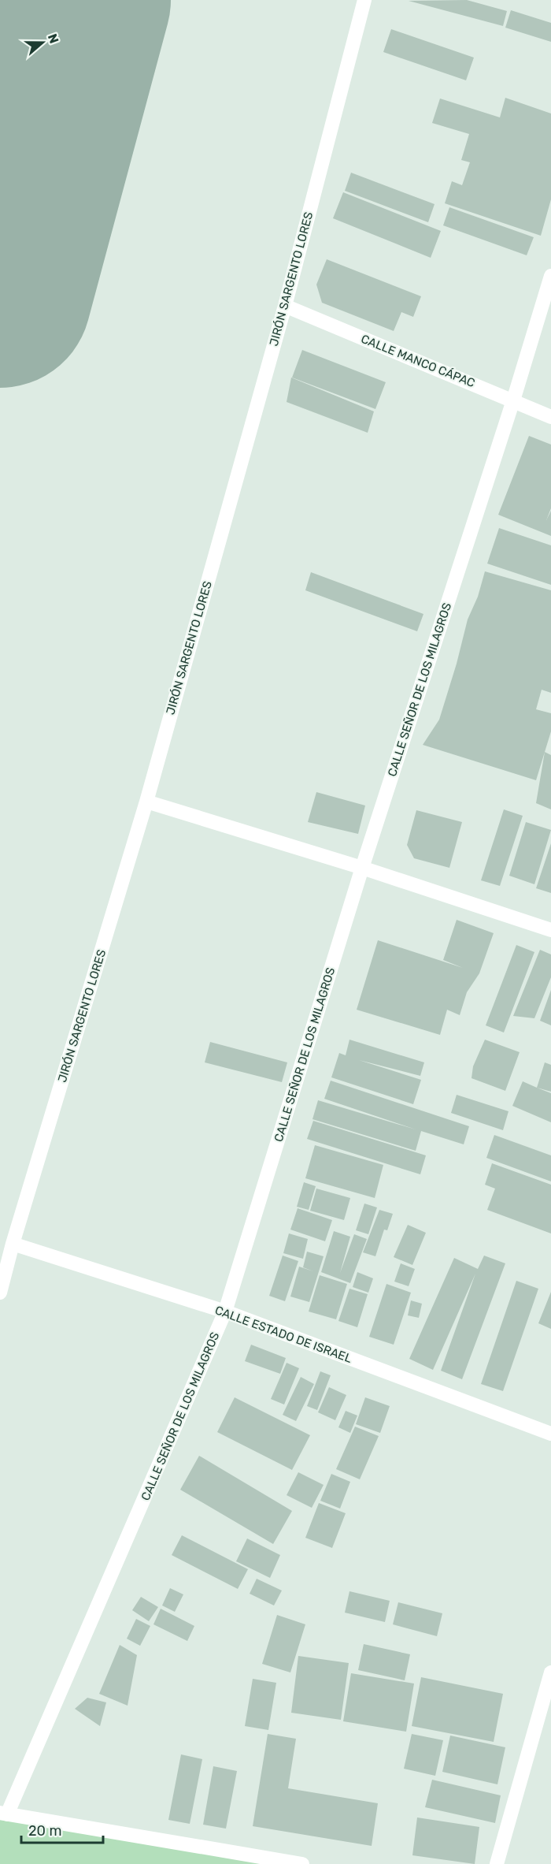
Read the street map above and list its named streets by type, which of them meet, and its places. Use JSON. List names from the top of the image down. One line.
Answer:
{"streets":{"street":["JIRÓN SARGENTO LORES","CALLE MANCO CÁPAC","CALLE SEÑOR DE LOS MILAGROS","CALLE ESTADO DE ISRAEL"]},"crossings":[["JIRÓN SARGENTO LORES","CALLE MANCO CÁPAC"],["JIRÓN SARGENTO LORES","CALLE ESTADO DE ISRAEL"],["CALLE MANCO CÁPAC","CALLE SEÑOR DE LOS MILAGROS"],["CALLE SEÑOR DE LOS MILAGROS","CALLE ESTADO DE ISRAEL"]],"scale_bar":"20 m","north":"right"}
